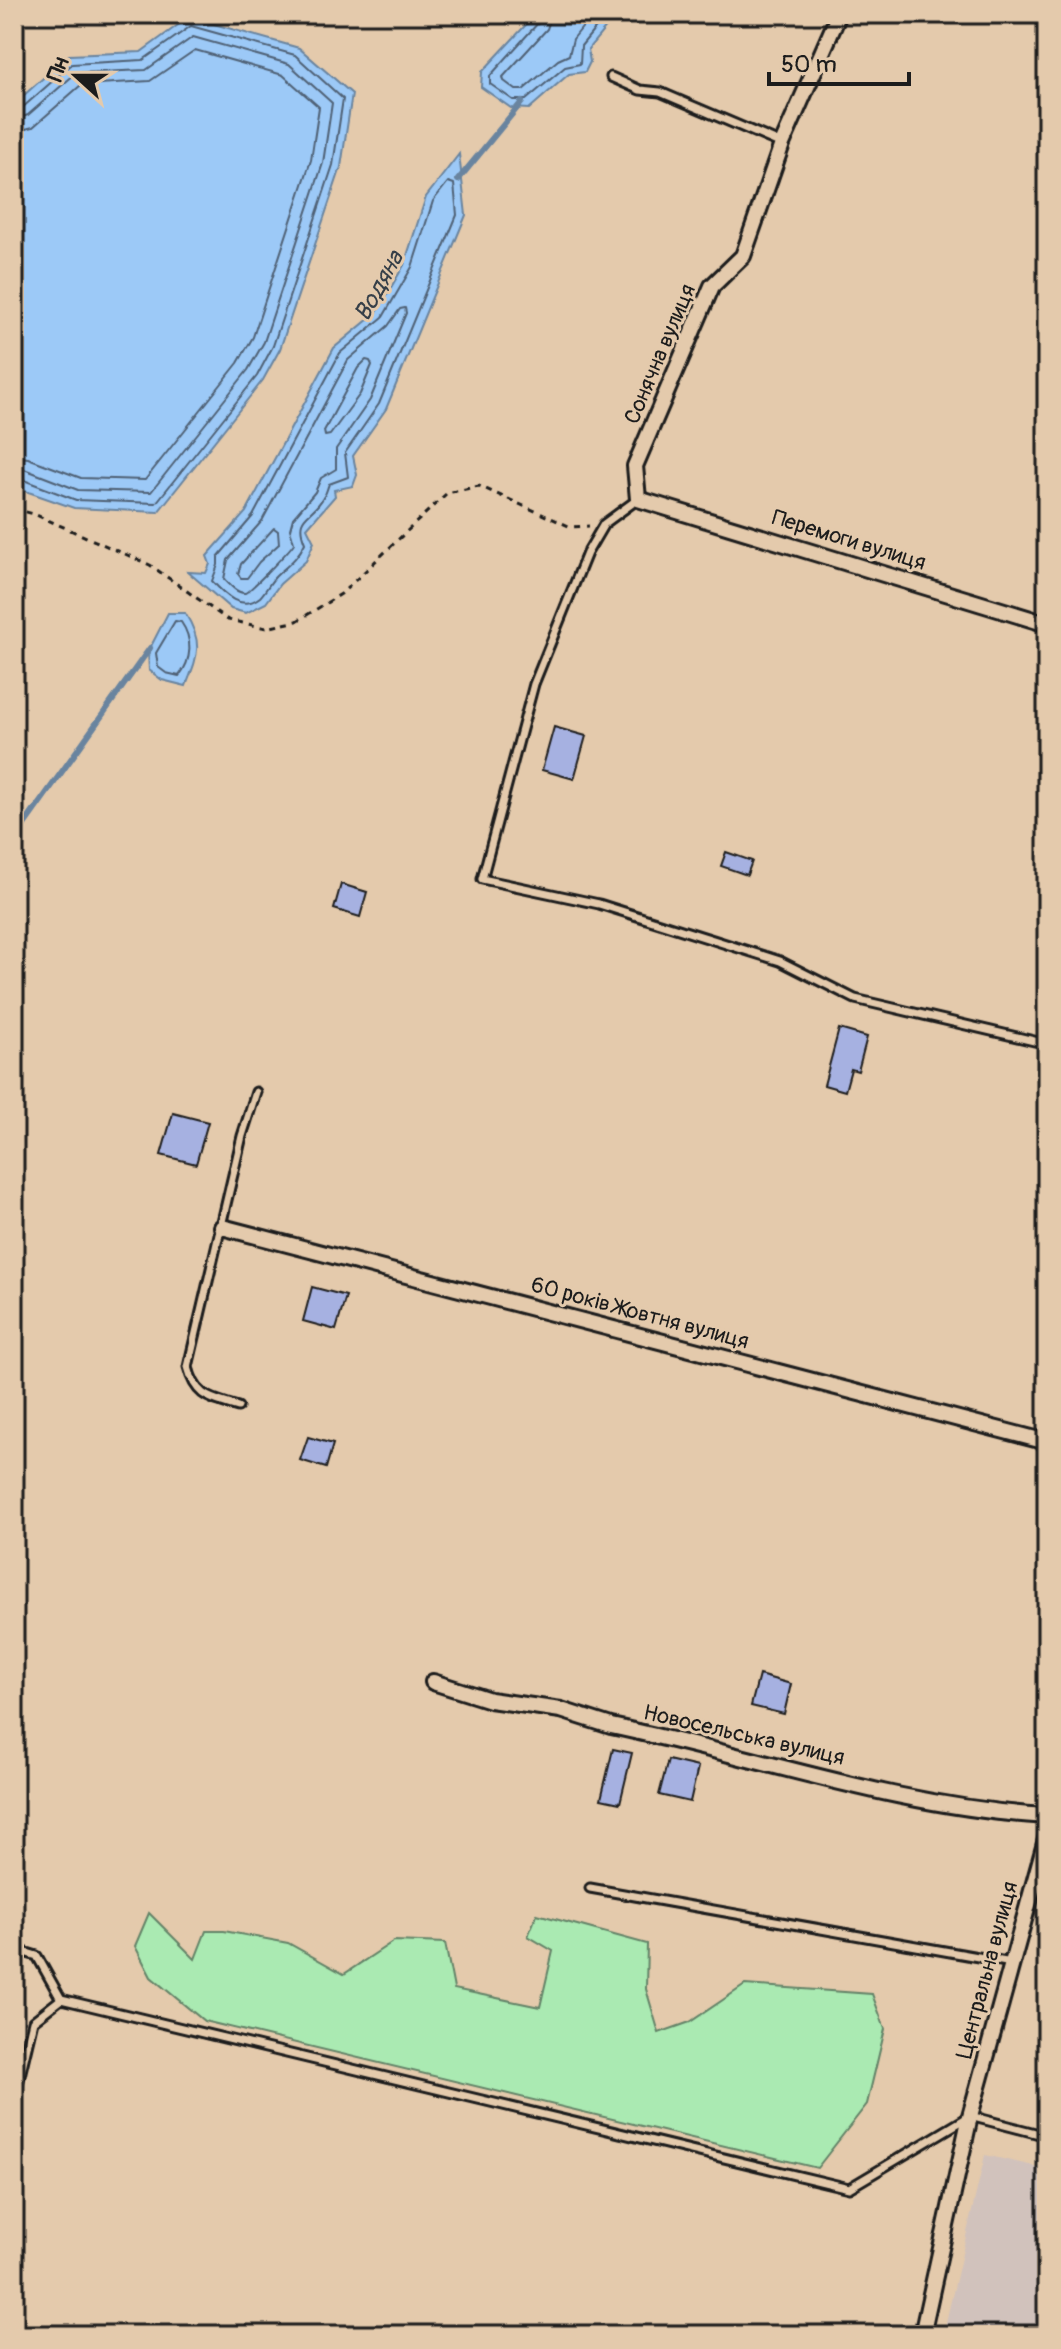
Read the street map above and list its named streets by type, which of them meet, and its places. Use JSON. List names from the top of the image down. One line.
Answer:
{"streets":{"street":["Сонячна вулиця","Перемоги вулиця","60 років Жовтня вулиця","Новосельська вулиця","Центральна вулиця"]},"crossings":[["Сонячна вулиця","Перемоги вулиця"]],"water":["Водяна"],"scale_bar":"50 m","north":"left"}
